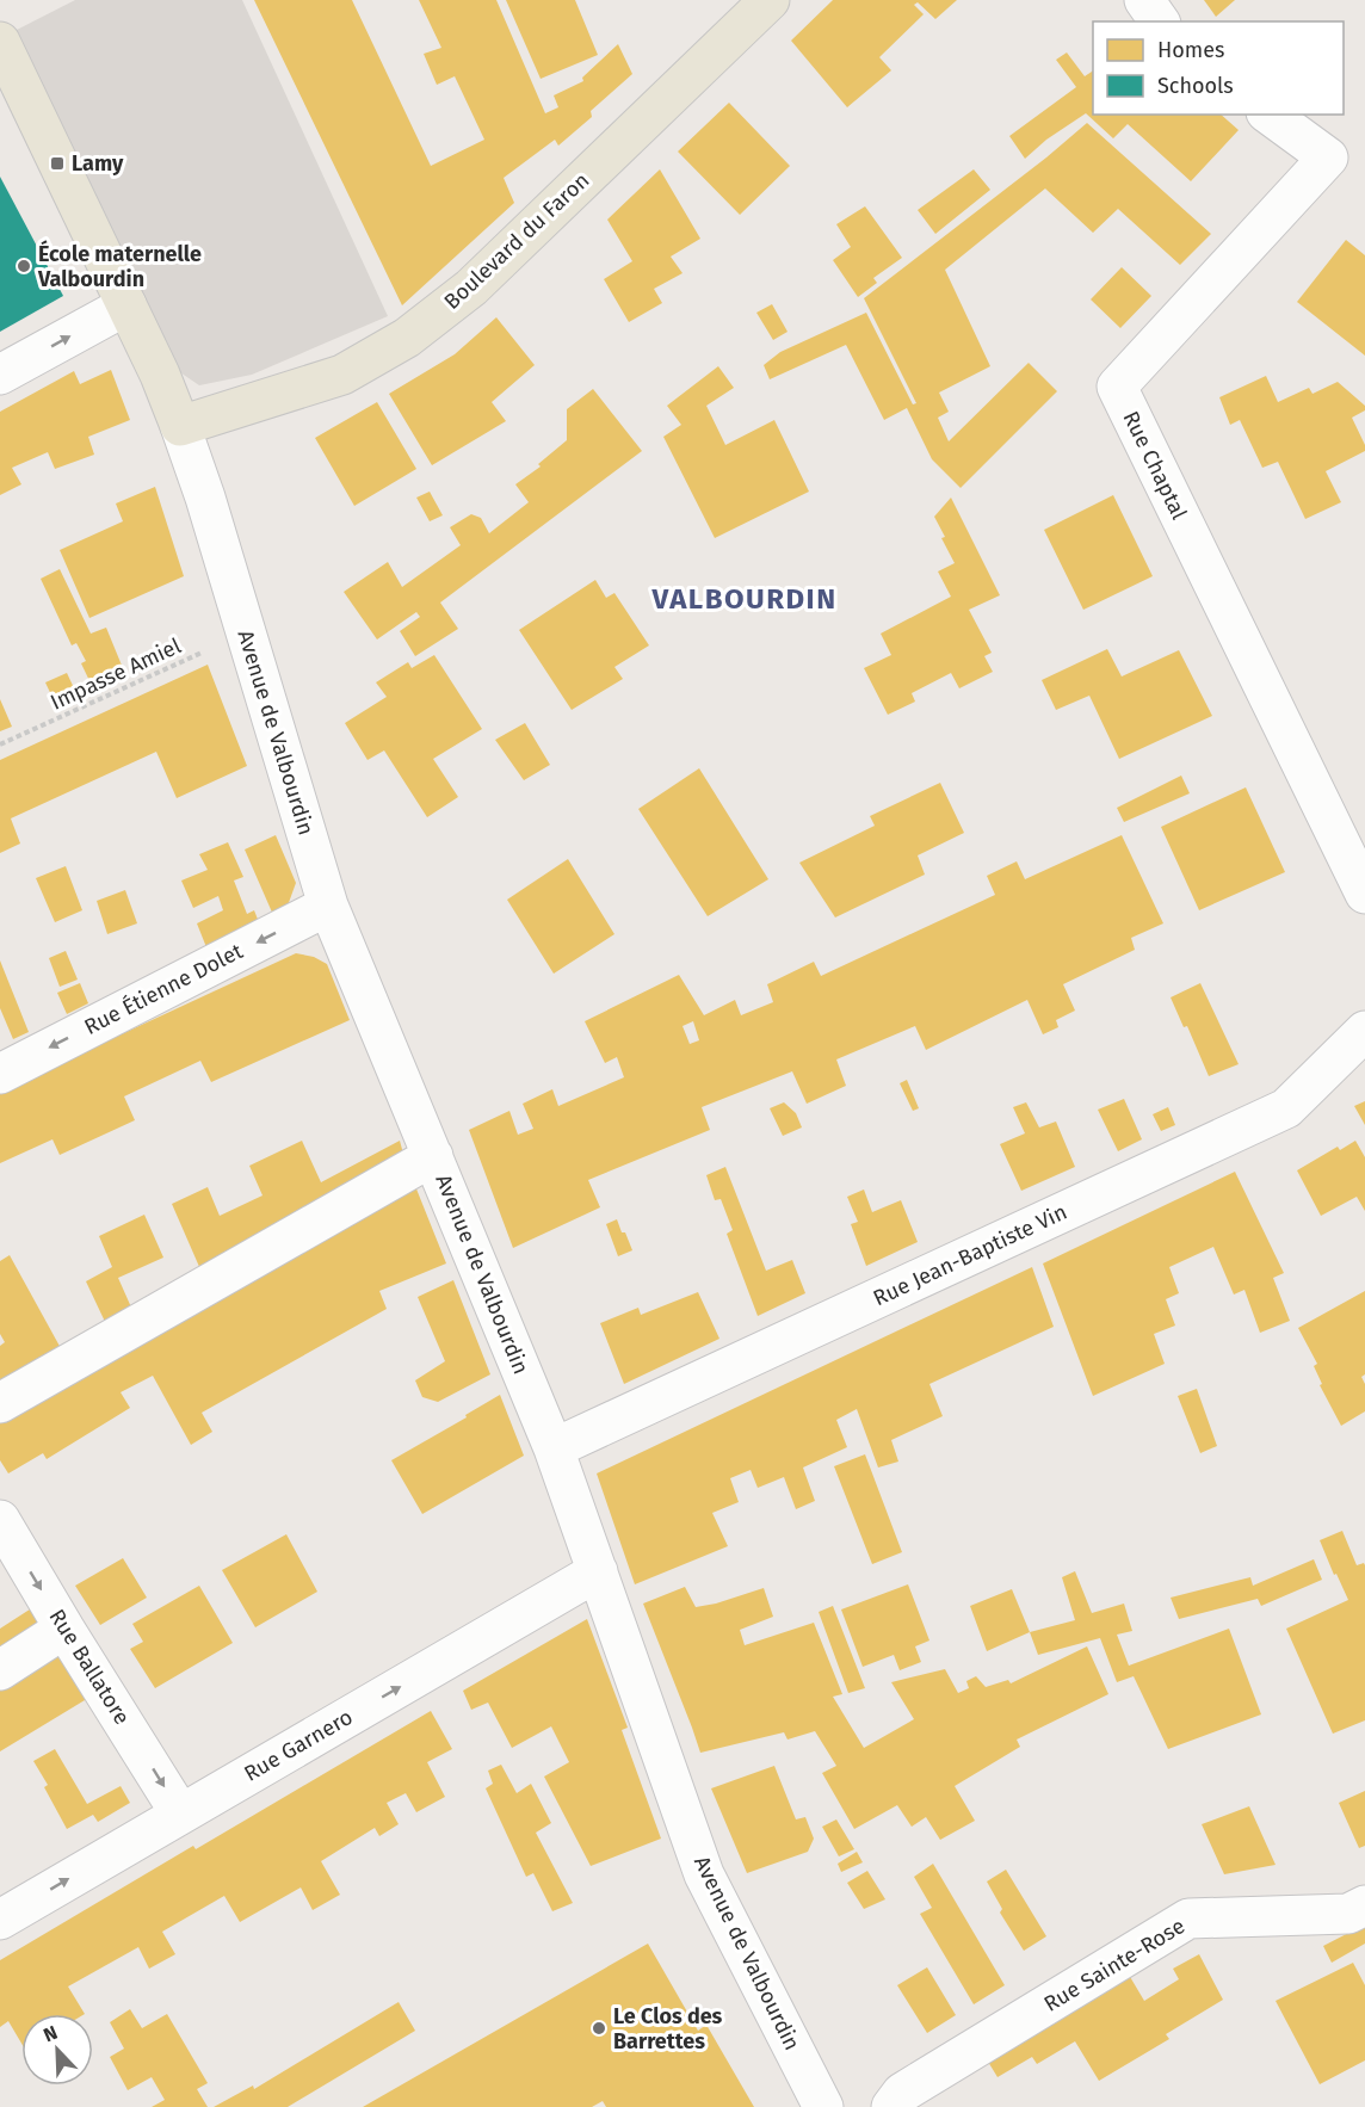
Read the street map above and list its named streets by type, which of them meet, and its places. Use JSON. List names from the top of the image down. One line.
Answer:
{"streets":{"main road":["Boulevard du Faron"],"street":["Rue Chaptal","Avenue de Valbourdin","Rue Étienne Dolet","Rue Jean-Baptiste Vin","Rue Ballatore","Rue Garnero","Rue Sainte-Rose"],"path":["Impasse Amiel"]},"crossings":[["Boulevard du Faron","Avenue de Valbourdin"],["Impasse Amiel","Avenue de Valbourdin"],["Avenue de Valbourdin","Rue Étienne Dolet"],["Avenue de Valbourdin","Rue Jean-Baptiste Vin"],["Avenue de Valbourdin","Rue Garnero"],["Rue Ballatore","Rue Garnero"]],"one_way":["Rue Ballatore","Rue Garnero"],"districts":["VALBOURDIN"],"places":{"transit":["Lamy"],"other":["École maternelle Valbourdin","Le Clos des Barrettes"]},"legend":["Homes","Schools"],"north":"top left"}
